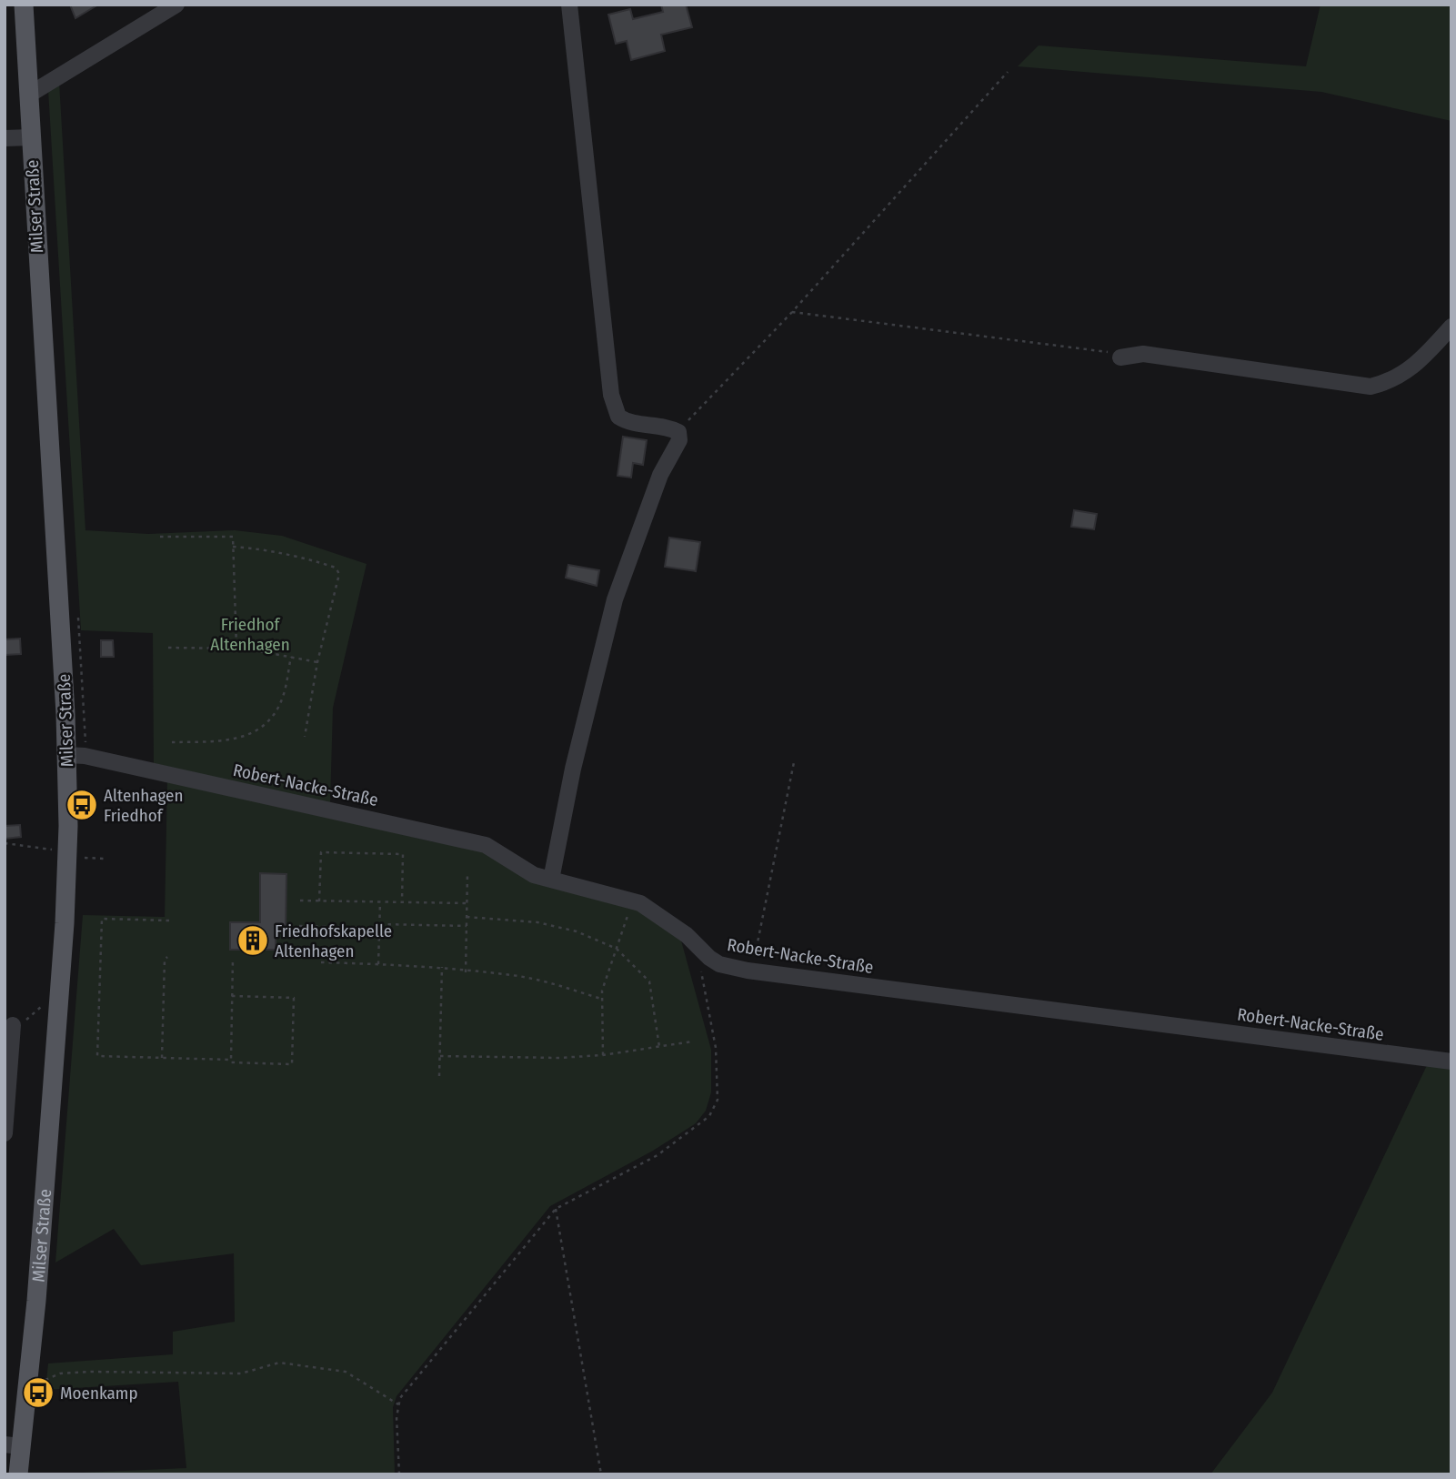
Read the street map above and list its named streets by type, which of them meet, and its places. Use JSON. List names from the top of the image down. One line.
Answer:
{"streets":{"main road":["Milser Straße"],"street":["Robert-Nacke-Straße"]},"crossings":[["Milser Straße","Robert-Nacke-Straße"]],"parks":["Friedhof Altenhagen"],"places":{"bus stop":["Altenhagen Friedhof","Moenkamp"],"building":["Friedhofskapelle Altenhagen"]}}
